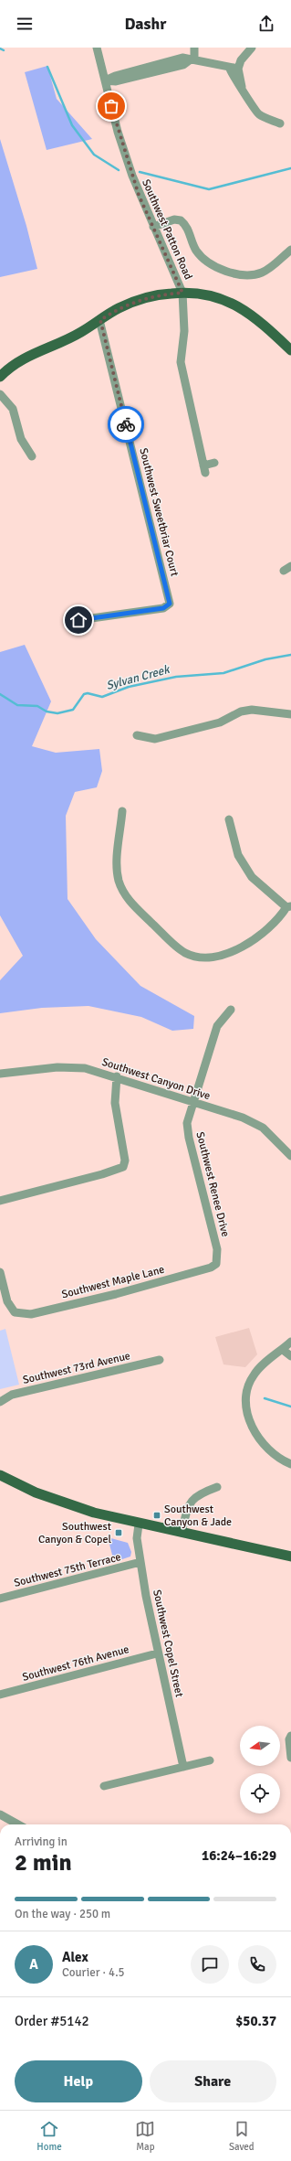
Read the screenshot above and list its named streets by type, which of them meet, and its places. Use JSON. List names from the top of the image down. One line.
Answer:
{"streets":{"street":["Southwest Patton Road","Southwest Sweetbriar Court","Southwest Canyon Drive","Southwest Renee Drive","Southwest Maple Lane","Southwest 73rd Avenue","Southwest 75th Terrace","Southwest Copel Street","Southwest 76th Avenue"]},"crossings":[["Southwest Canyon Drive","Southwest Renee Drive"],["Southwest Renee Drive","Southwest Maple Lane"],["Southwest 75th Terrace","Southwest Copel Street"],["Southwest Copel Street","Southwest 76th Avenue"]],"water":["Sylvan Creek"],"places":{"transit":["Southwest Canyon & Jade","Southwest Canyon & Copel"]},"north":"left","page":{"header":"Dashr","heading":["2 min","Arriving in","16:24–16:29"],"panel":["Alex","Courier · 4.5","Order #5142","$50.37"],"bar":"On the way · 250 m","round":"A","buttons":["Help","Share"],"tabs":["Home","Map","Saved"]}}
